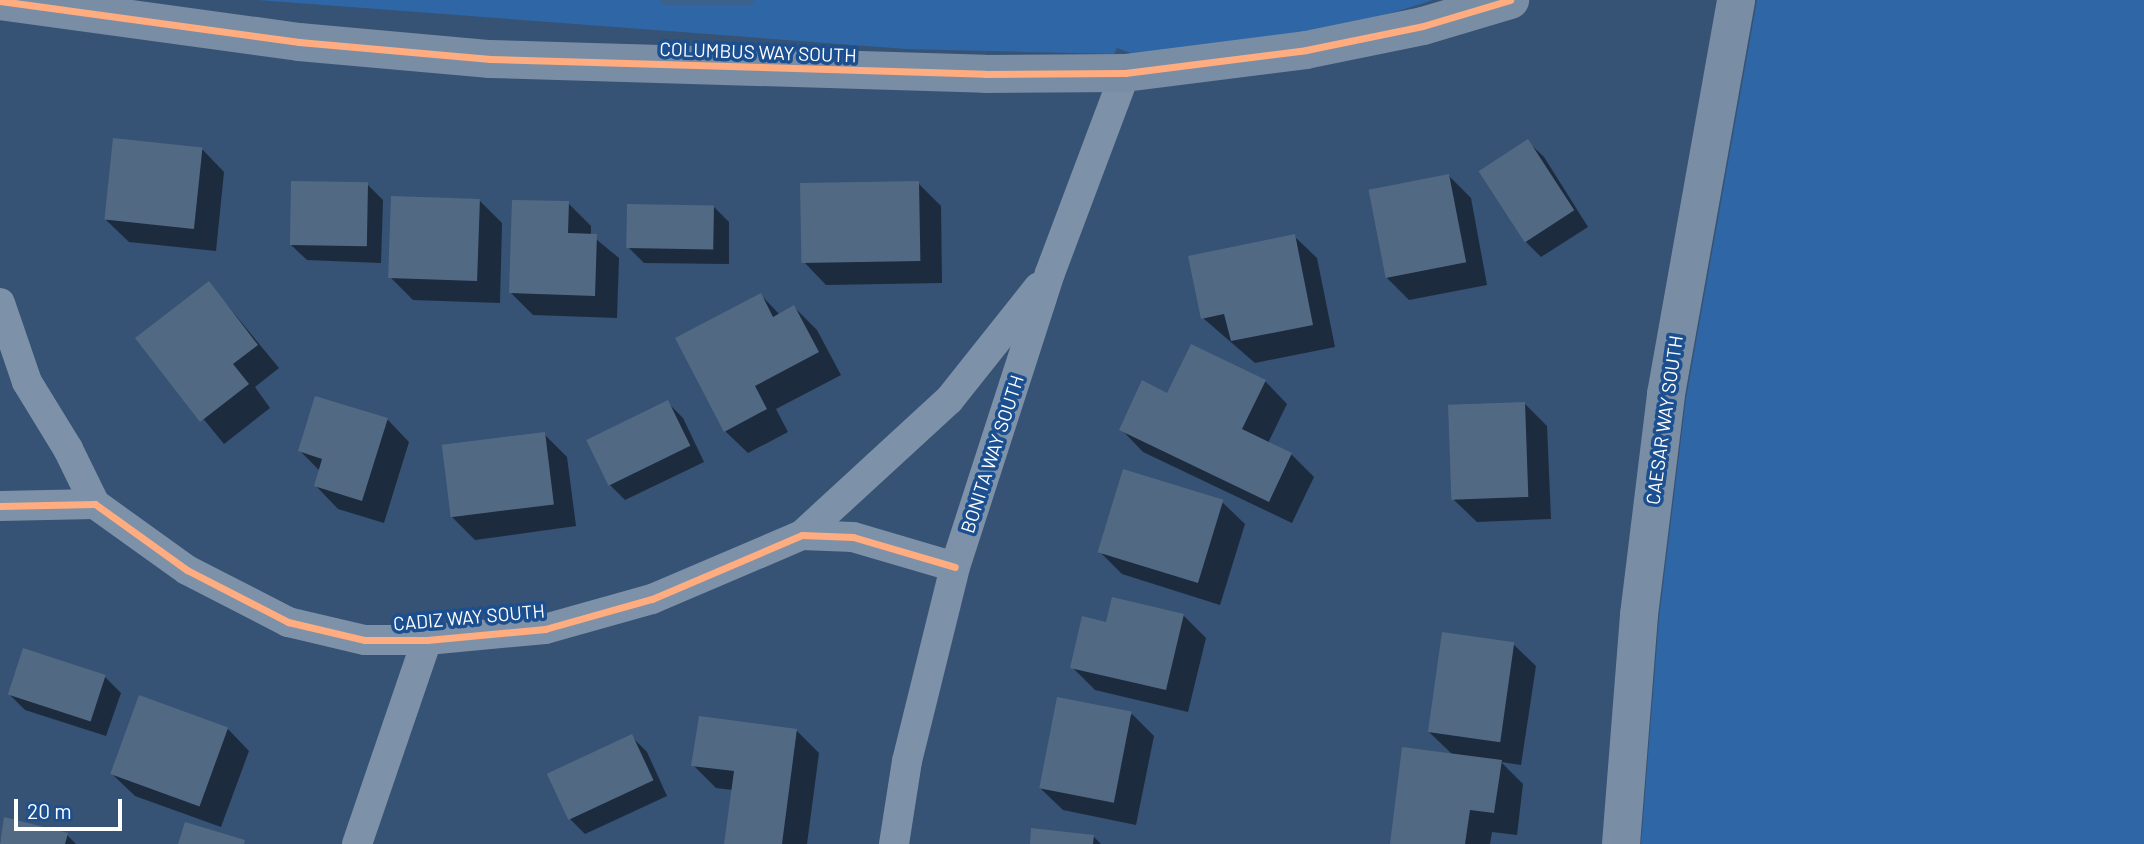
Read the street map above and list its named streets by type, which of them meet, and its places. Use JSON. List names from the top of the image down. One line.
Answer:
{"streets":{"street":["COLUMBUS WAY SOUTH","CAESAR WAY SOUTH","BONITA WAY SOUTH","CADIZ WAY SOUTH"]},"crossings":[["COLUMBUS WAY SOUTH","BONITA WAY SOUTH"],["BONITA WAY SOUTH","CADIZ WAY SOUTH"]],"scale_bar":"20 m"}
